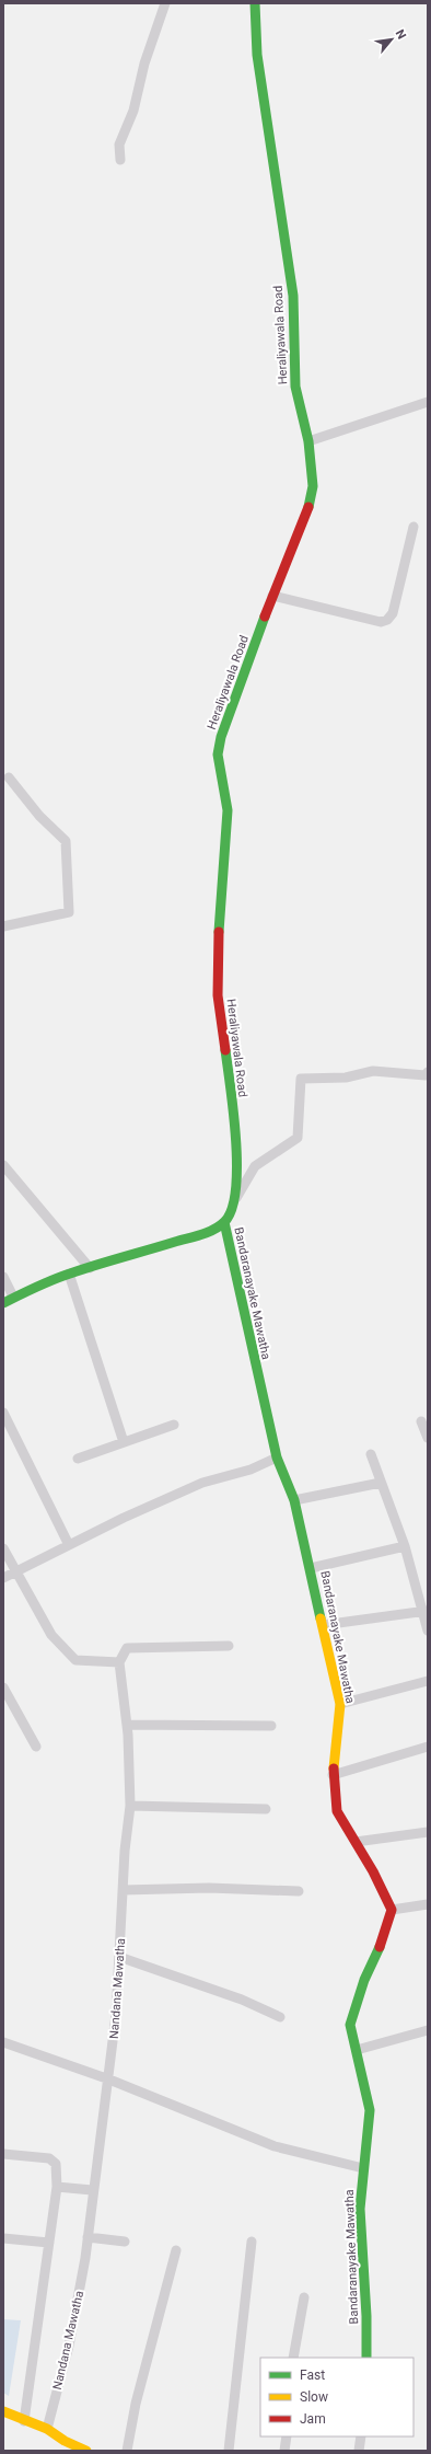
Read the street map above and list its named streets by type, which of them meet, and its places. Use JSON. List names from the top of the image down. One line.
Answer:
{"streets":{"street":["Heraliyawala Road","Bandaranayake Mawatha","Nandana Mawatha"]},"crossings":[["Heraliyawala Road","Bandaranayake Mawatha"]],"legend":["Fast","Slow","Jam"],"north":"top right"}
